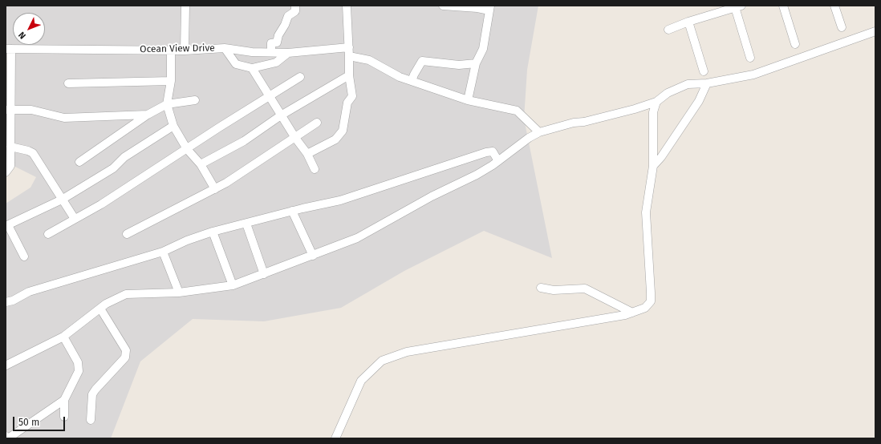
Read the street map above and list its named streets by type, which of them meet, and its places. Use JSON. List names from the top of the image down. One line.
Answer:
{"streets":{"street":["Ocean View Drive"]},"scale_bar":"50 m","north":"bottom left"}
